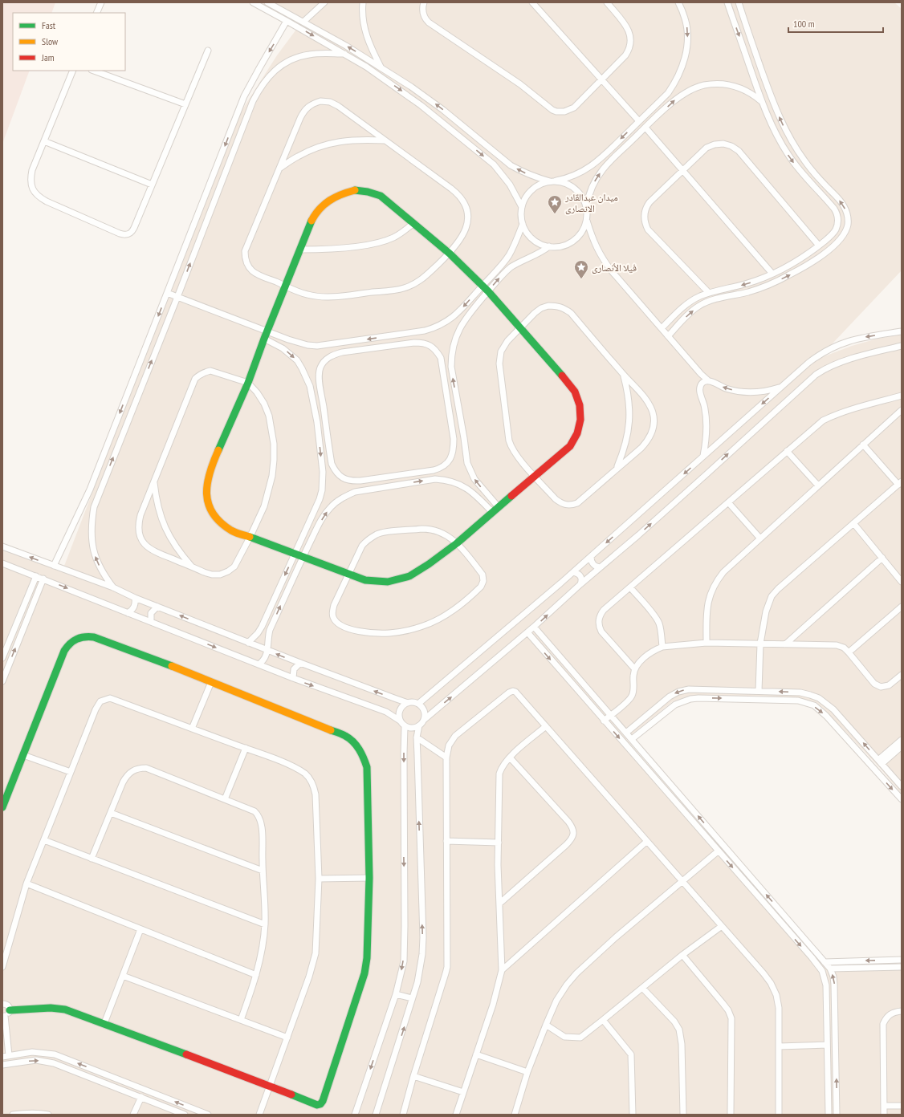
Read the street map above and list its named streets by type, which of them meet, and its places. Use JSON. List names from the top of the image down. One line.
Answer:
{"places":{"place":["ميدان عبدالقادر الانصارى","فيلا الأنصارى"]},"legend":["Fast","Slow","Jam"],"scale_bar":"100 m"}
